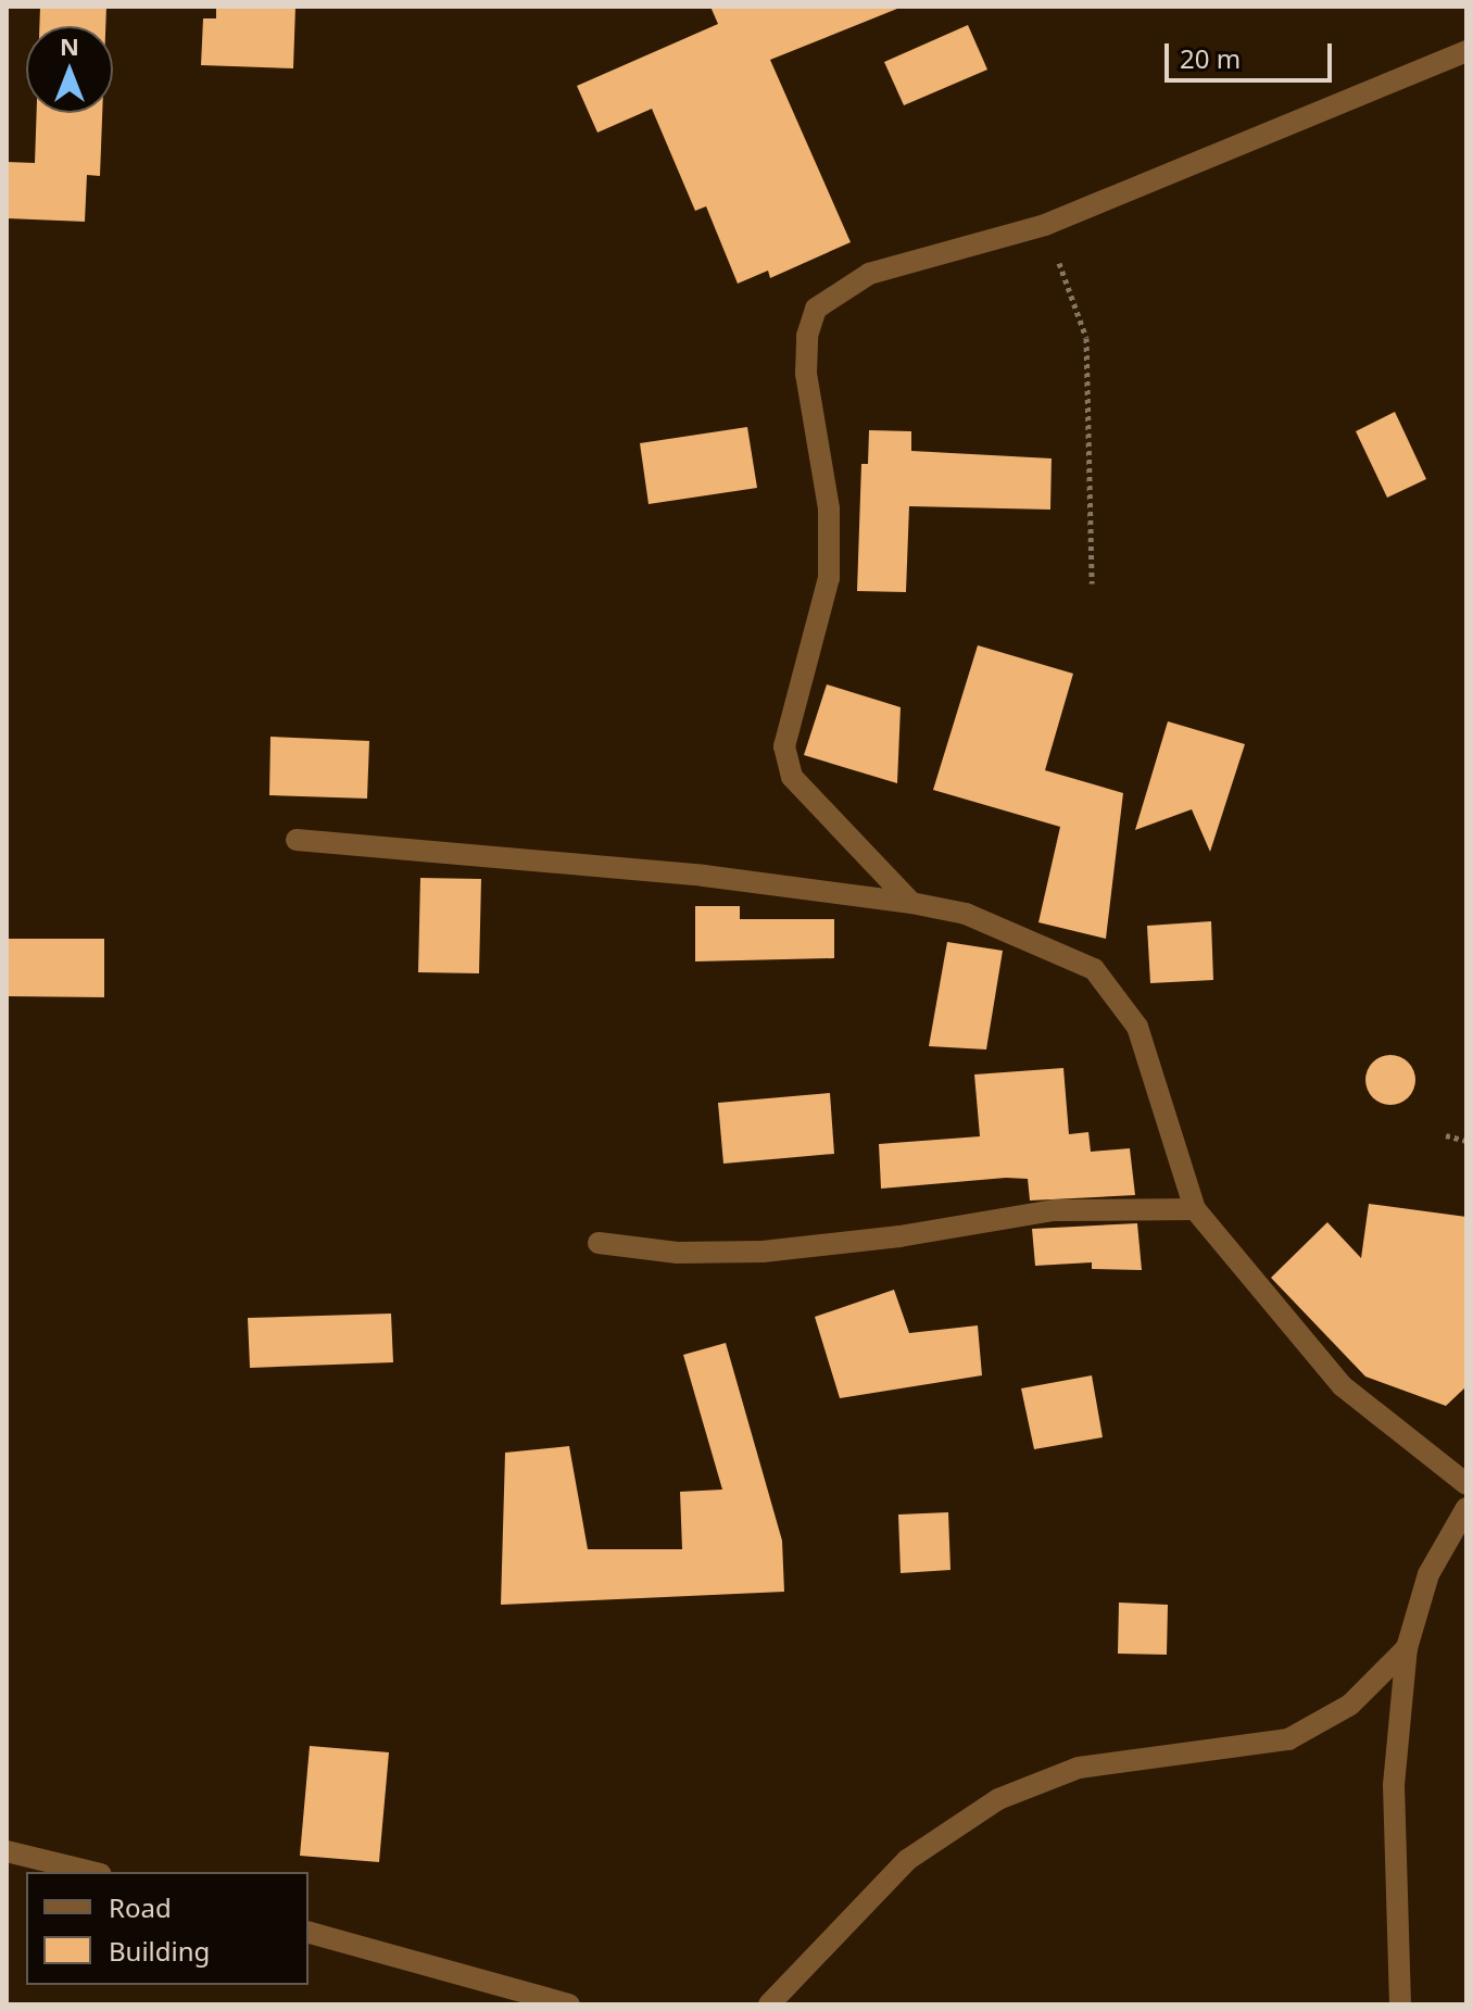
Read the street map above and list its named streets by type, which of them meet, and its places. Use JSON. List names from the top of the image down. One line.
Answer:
{"legend":["Road","Building"],"scale_bar":"20 m","north":"top"}
